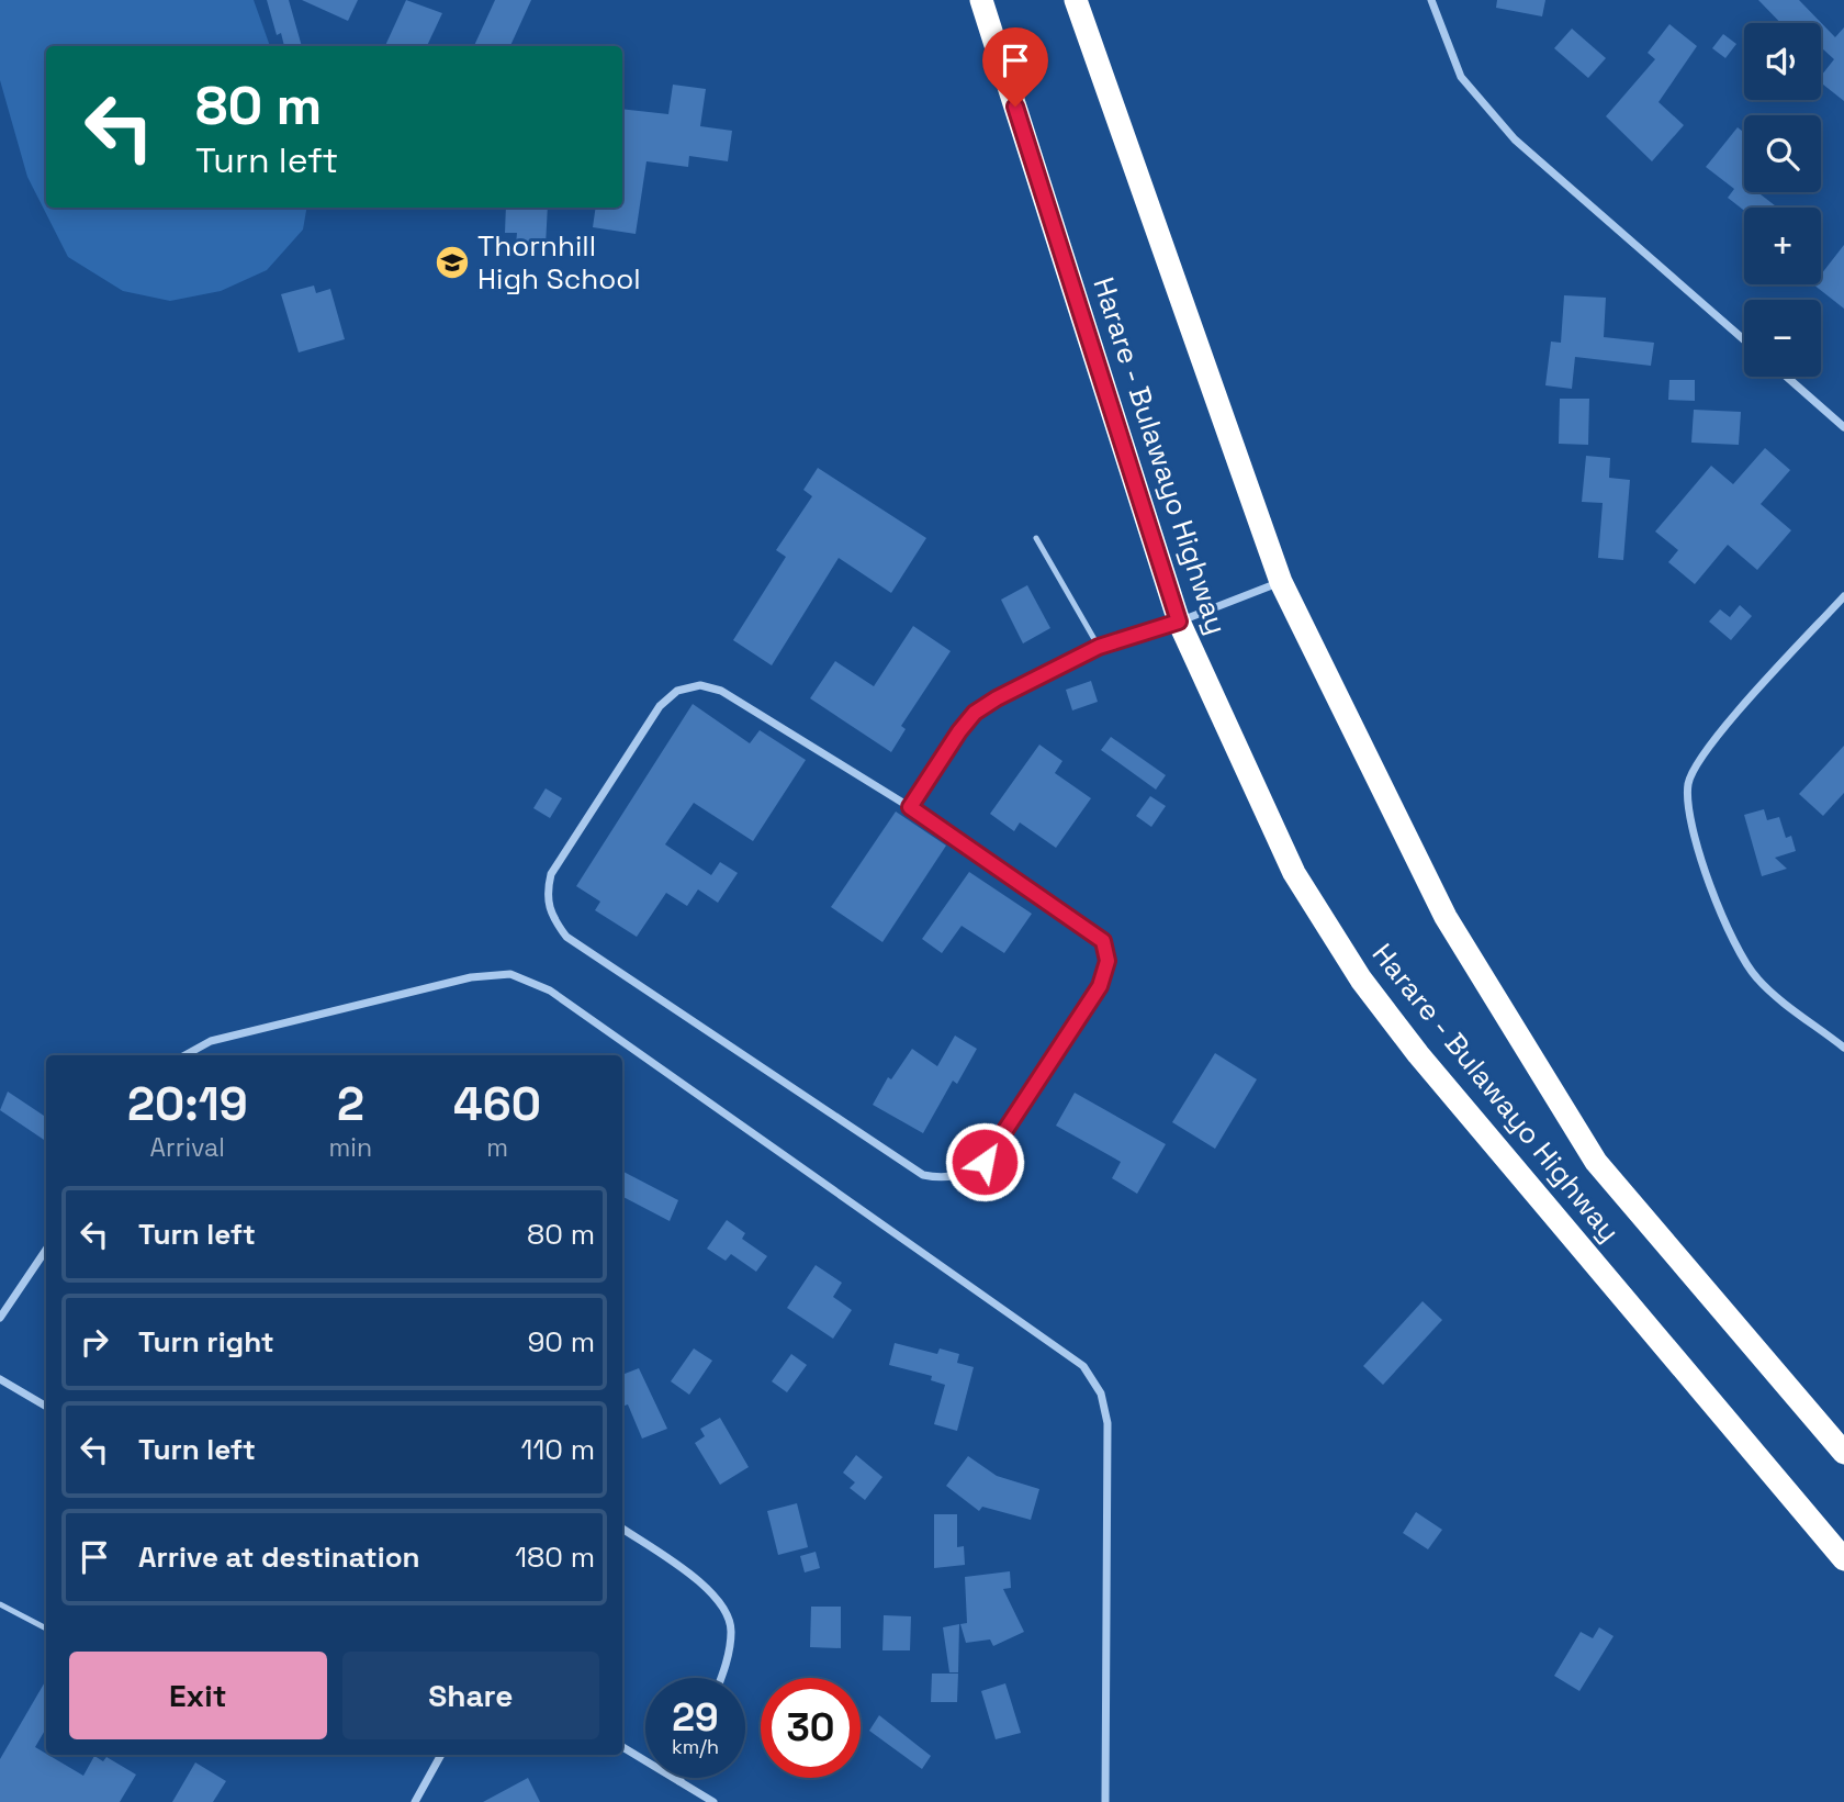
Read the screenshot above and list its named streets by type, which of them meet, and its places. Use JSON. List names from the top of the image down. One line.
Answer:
{"streets":{"highway":["Harare - Bulawayo Highway"]},"places":{"school or university":["Thornhill High School"]},"page":{"map_buttons":["+","−"],"turn":["80 m","Turn left"],"eta":["20:19","Arrival","2","min","460","m"],"list":[{"name":"Turn left","value":"80 m"},{"name":"Turn right","value":"90 m"},{"name":"Turn left","value":"110 m"},{"name":"Arrive at destination","value":"180 m"}],"buttons":["Exit","Share"],"speed":"29 km/h","limit":"30"}}
